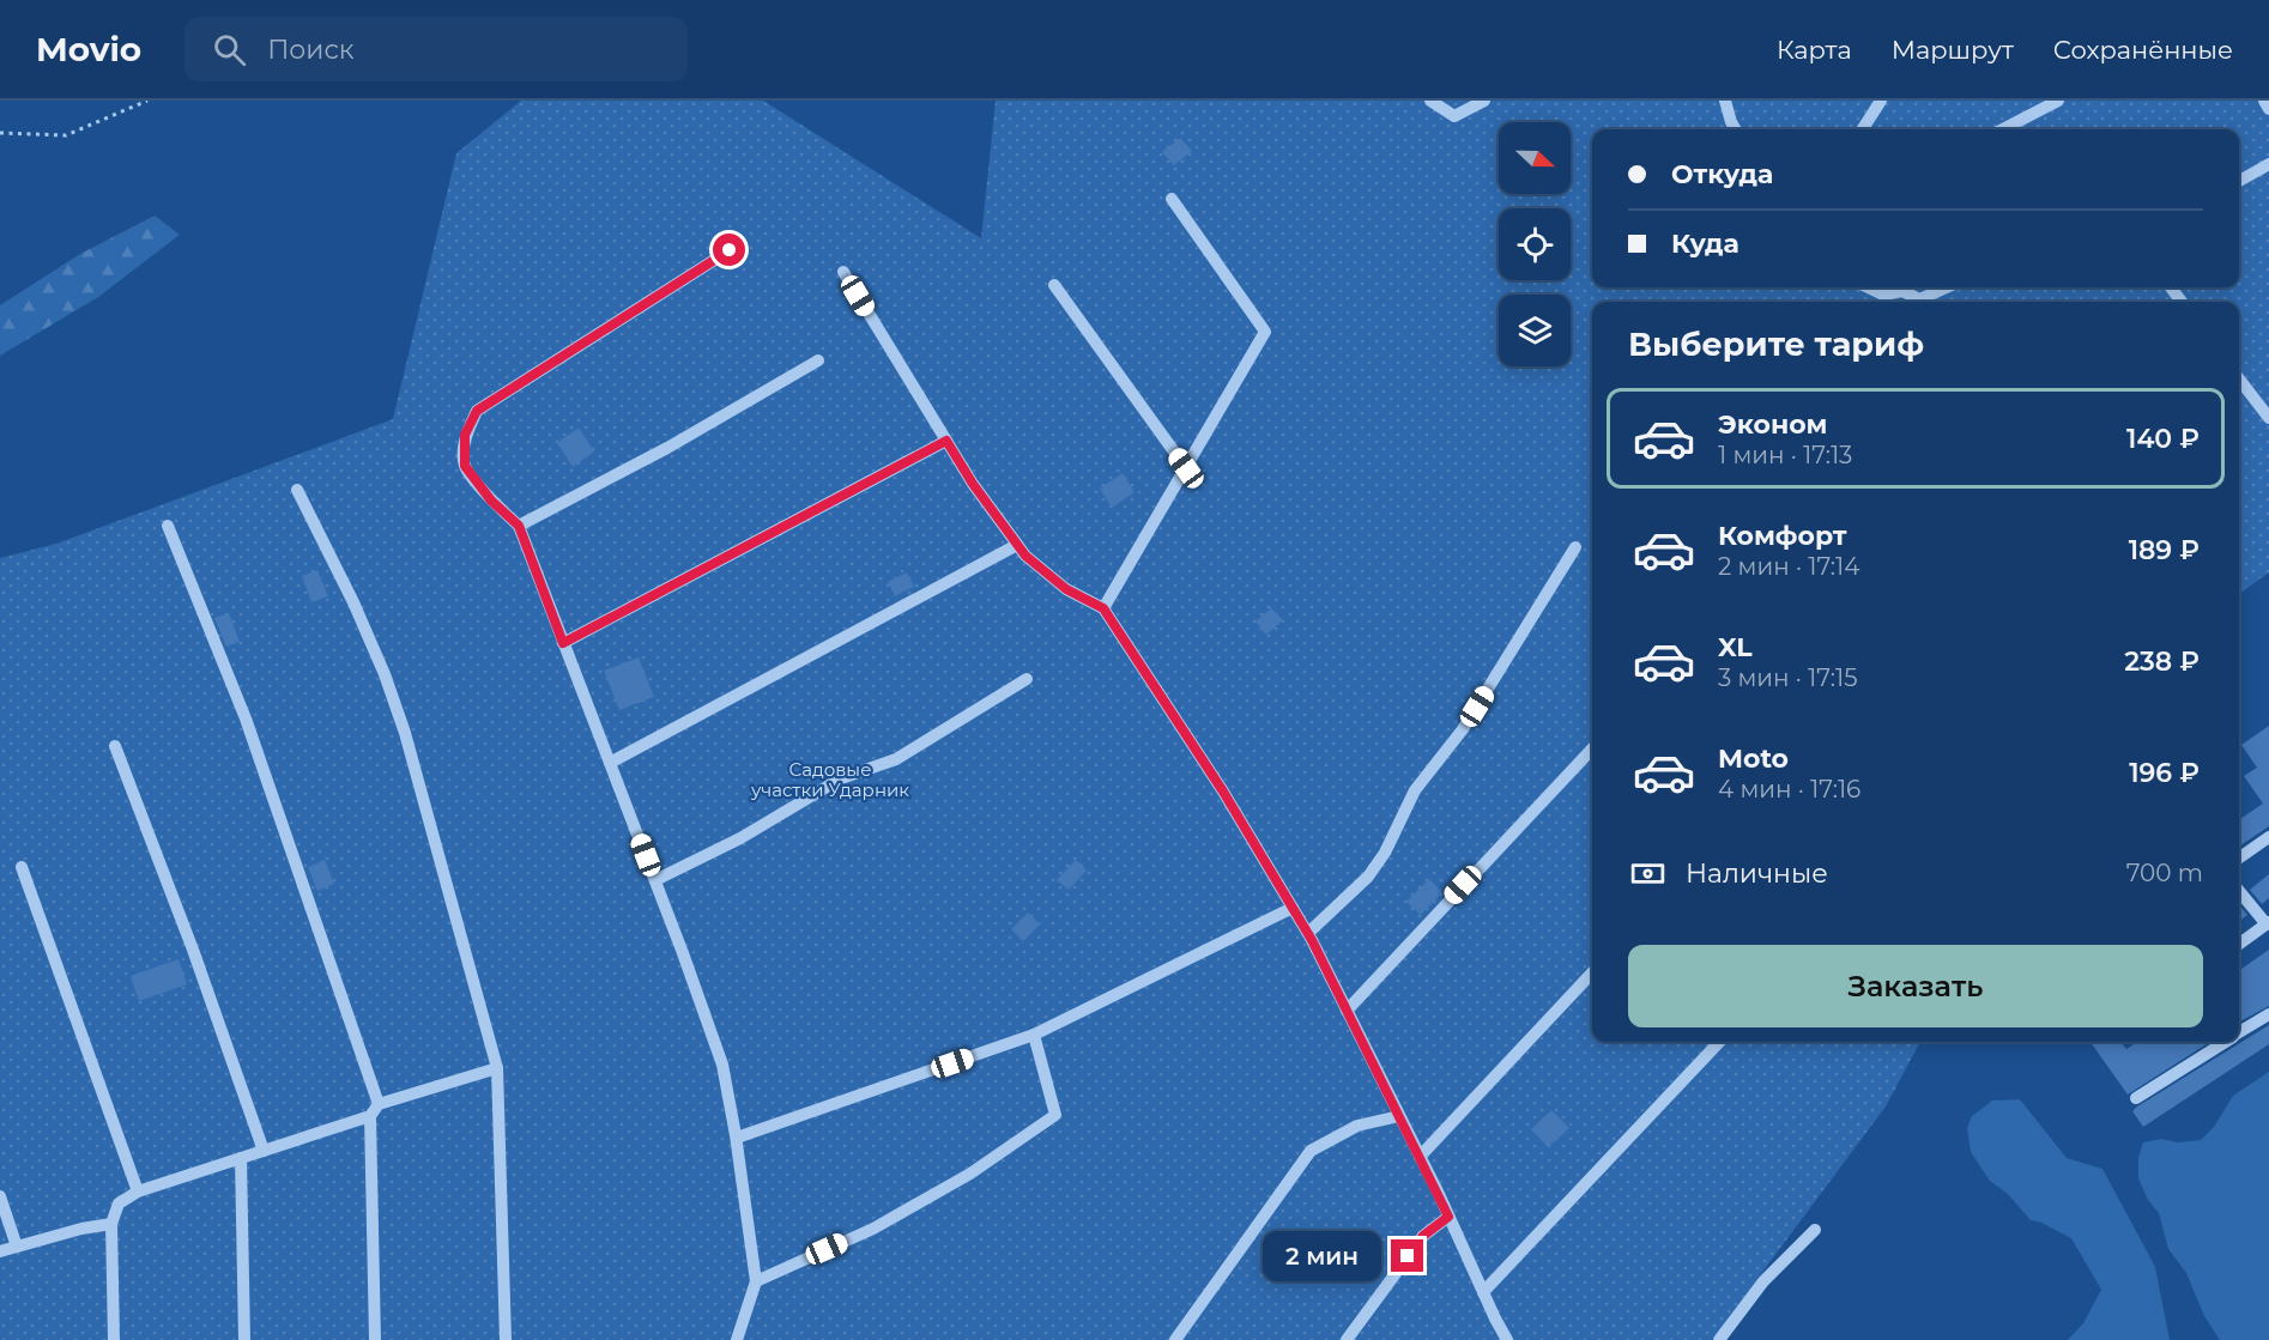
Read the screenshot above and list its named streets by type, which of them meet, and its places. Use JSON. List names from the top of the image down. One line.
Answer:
{"parks":["Садовые участки Ударник"],"north":"right","page":{"header":"Movio","search":"Поиск","nav":["Карта","Маршрут","Сохранённые"],"banner":["Откуда","Куда"],"heading":"Выберите тариф","list":[{"name":"Эконом","note":"1 мин · 17:13","value":"140 ₽"},{"name":"Комфорт","note":"2 мин · 17:14","value":"189 ₽"},{"name":"XL","note":"3 мин · 17:15","value":"238 ₽"},{"name":"Moto","note":"4 мин · 17:16","value":"196 ₽"}],"pay":["Наличные","700 m"],"buttons":"Заказать","bubble":"2 мин"}}
